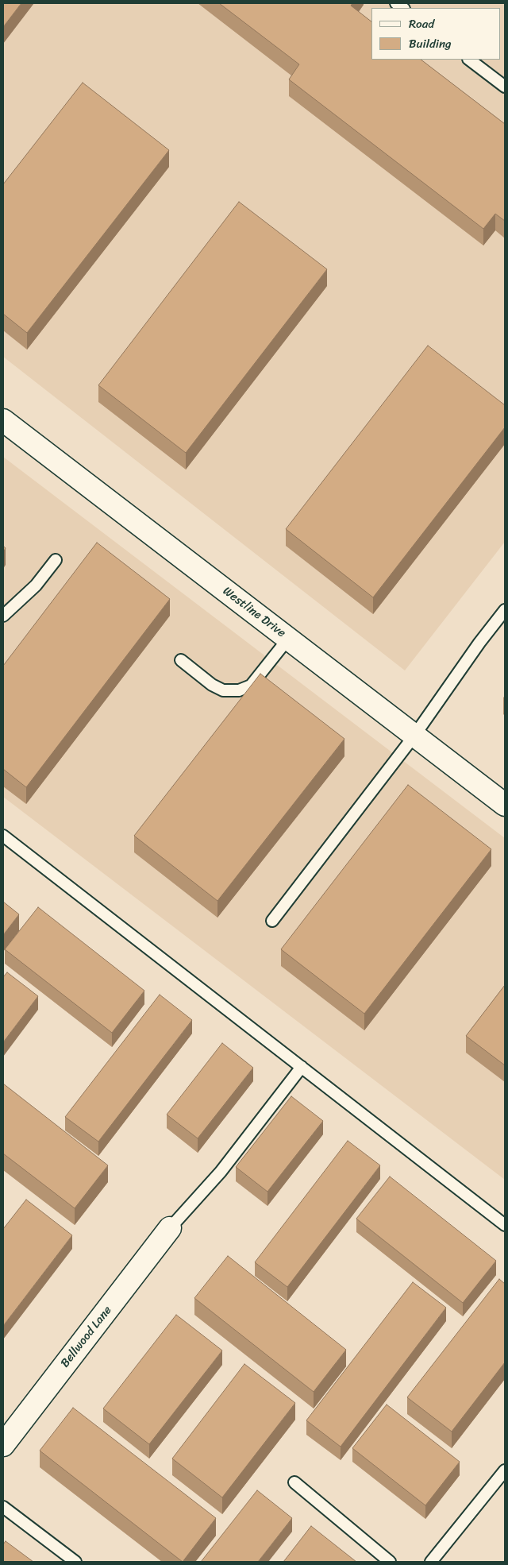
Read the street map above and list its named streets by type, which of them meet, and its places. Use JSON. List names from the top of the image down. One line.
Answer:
{"streets":{"street":["Westline Drive","Bellwood Lane"]},"legend":["Road","Building"]}
